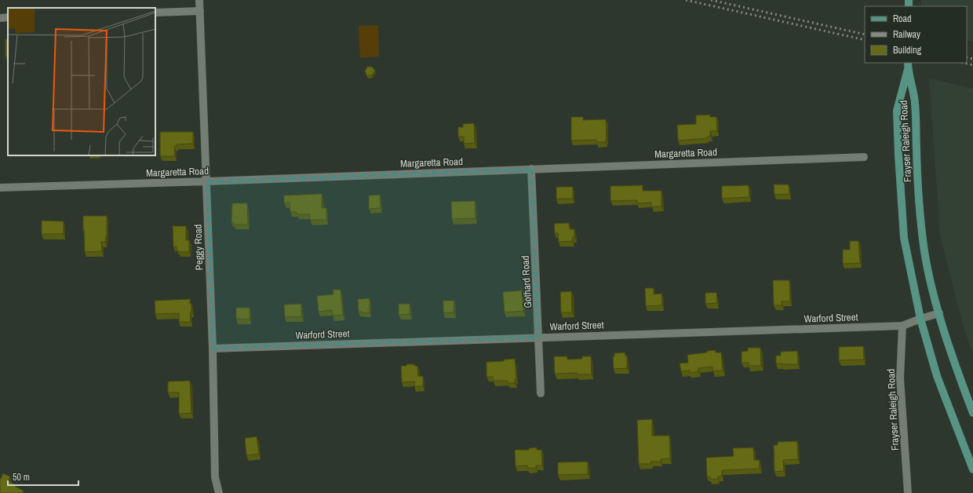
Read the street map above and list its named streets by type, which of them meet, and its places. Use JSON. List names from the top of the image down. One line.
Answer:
{"streets":{"main road":["Frayser Raleigh Road"],"street":["Margaretta Road","Peggy Road","Gothard Road","Warford Street"]},"crossings":[["Frayser Raleigh Road","Warford Street"],["Margaretta Road","Peggy Road"],["Margaretta Road","Gothard Road"],["Peggy Road","Warford Street"],["Gothard Road","Warford Street"]],"legend":["Road","Railway","Building"],"scale_bar":"50 m"}
